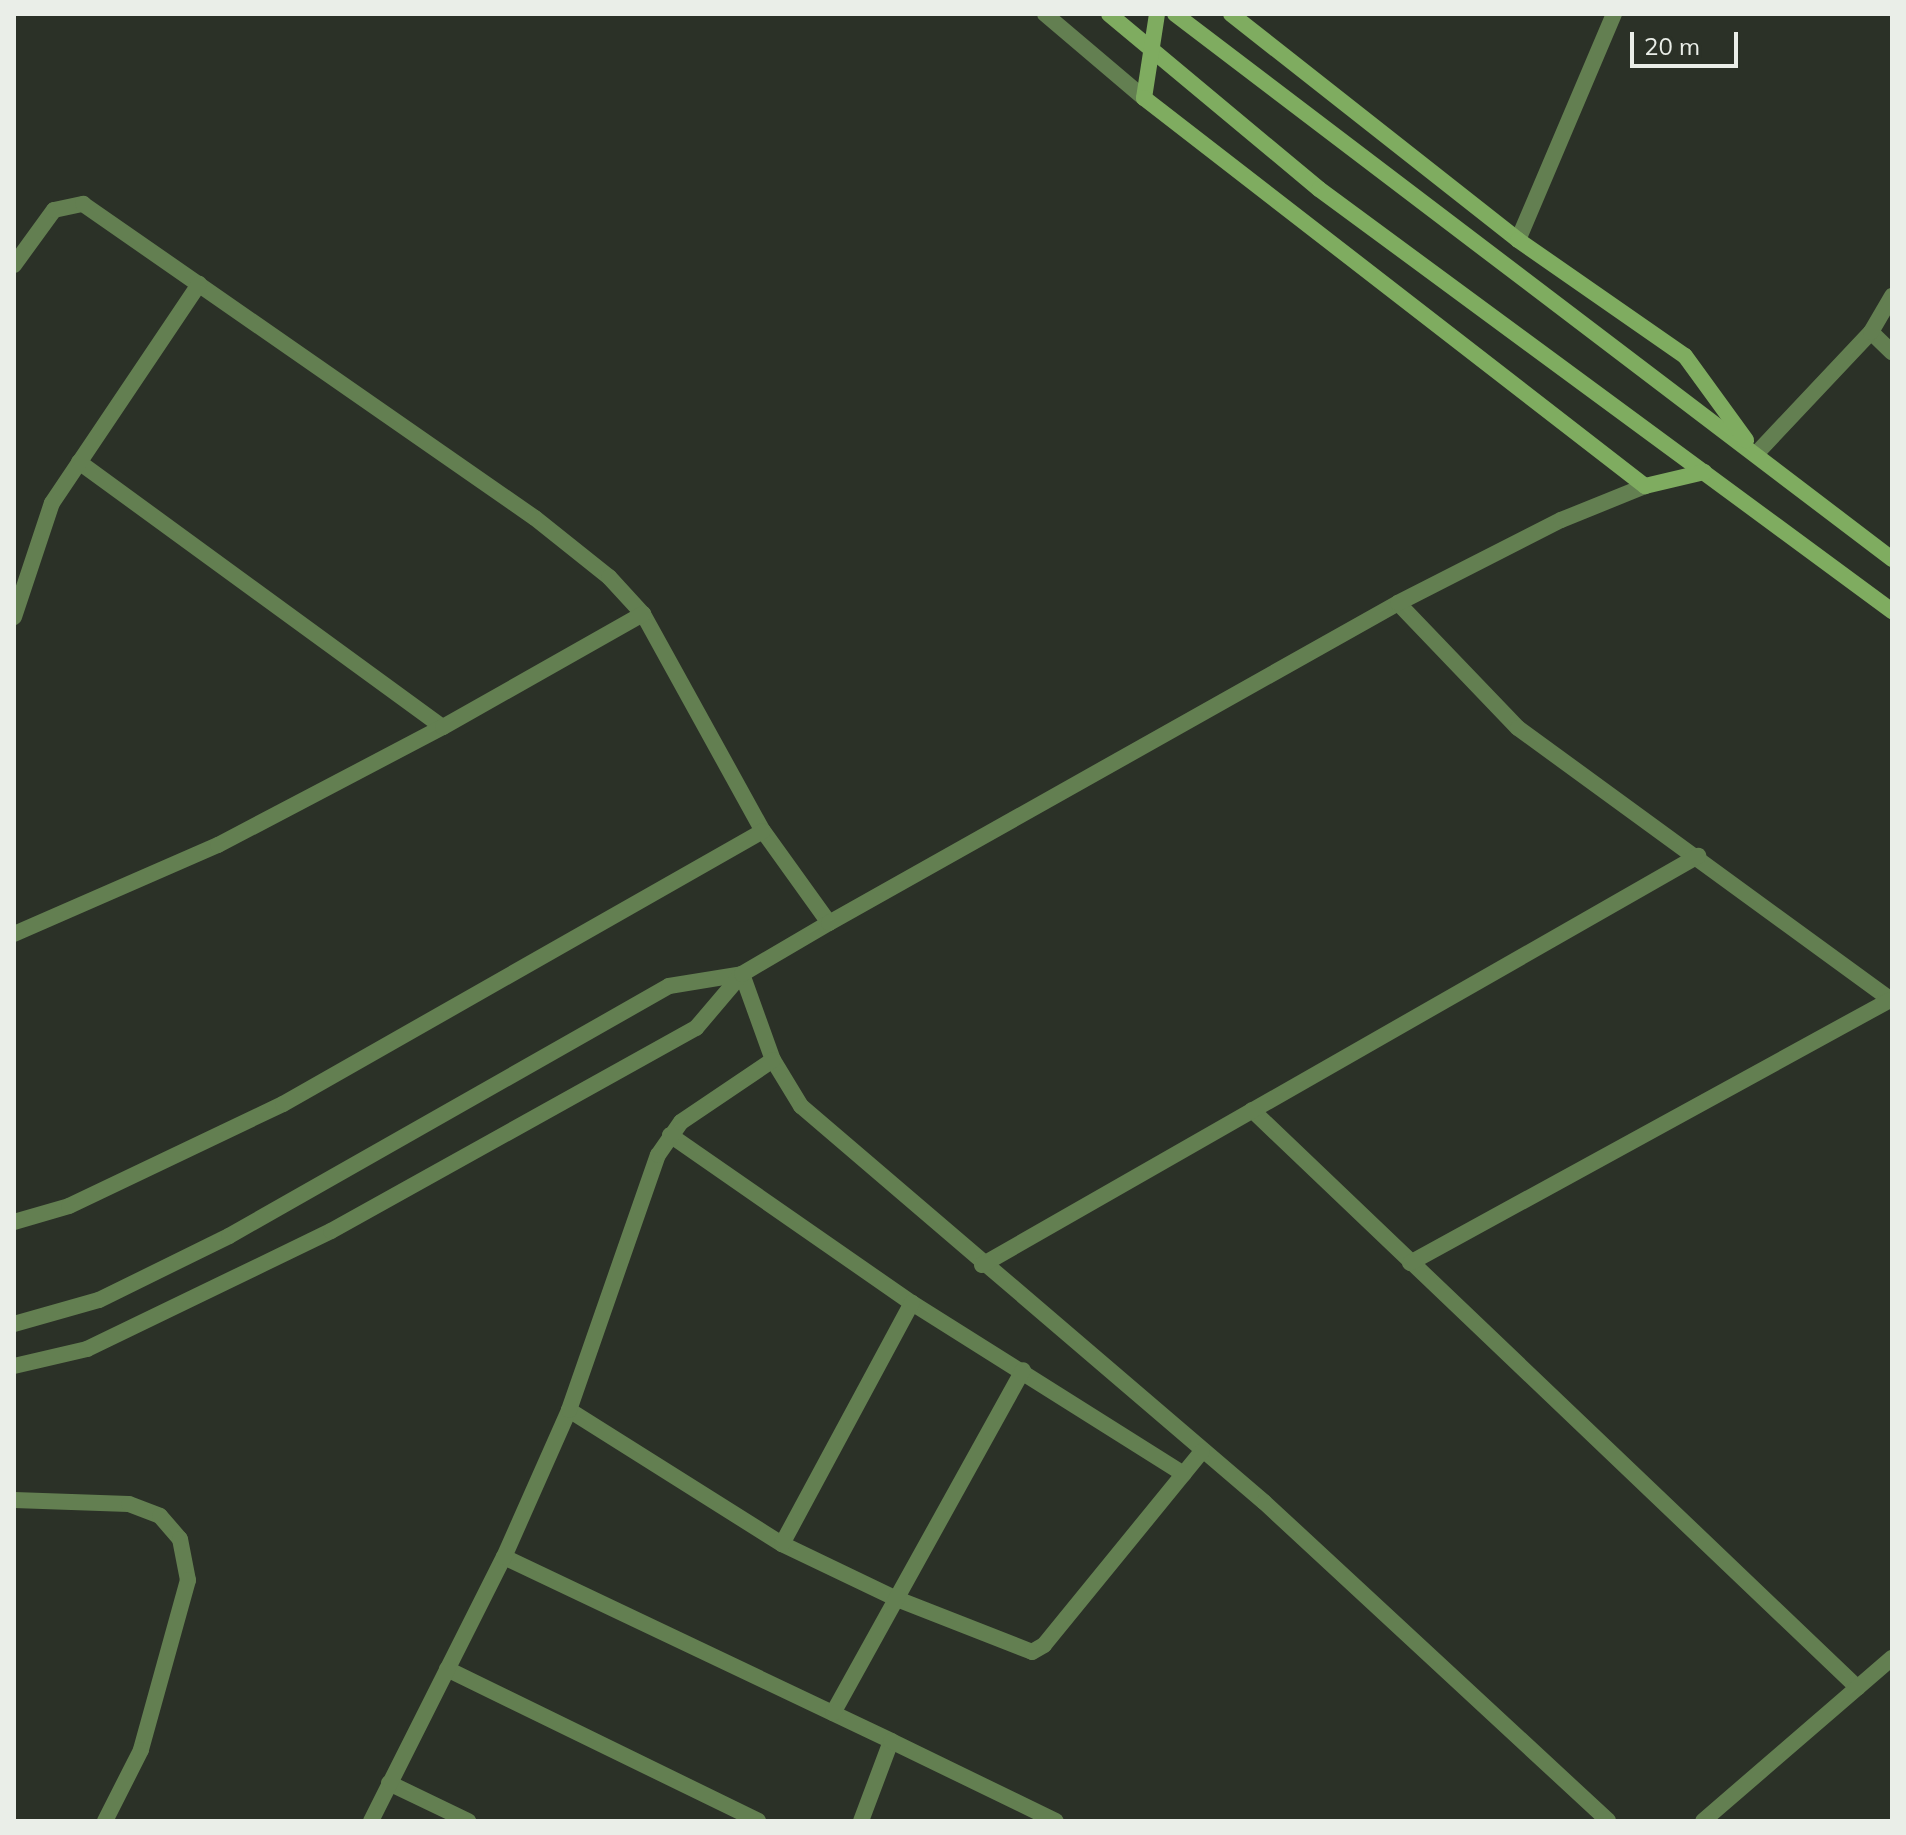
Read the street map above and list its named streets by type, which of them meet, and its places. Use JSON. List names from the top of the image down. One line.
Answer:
{"scale_bar":"20 m"}
